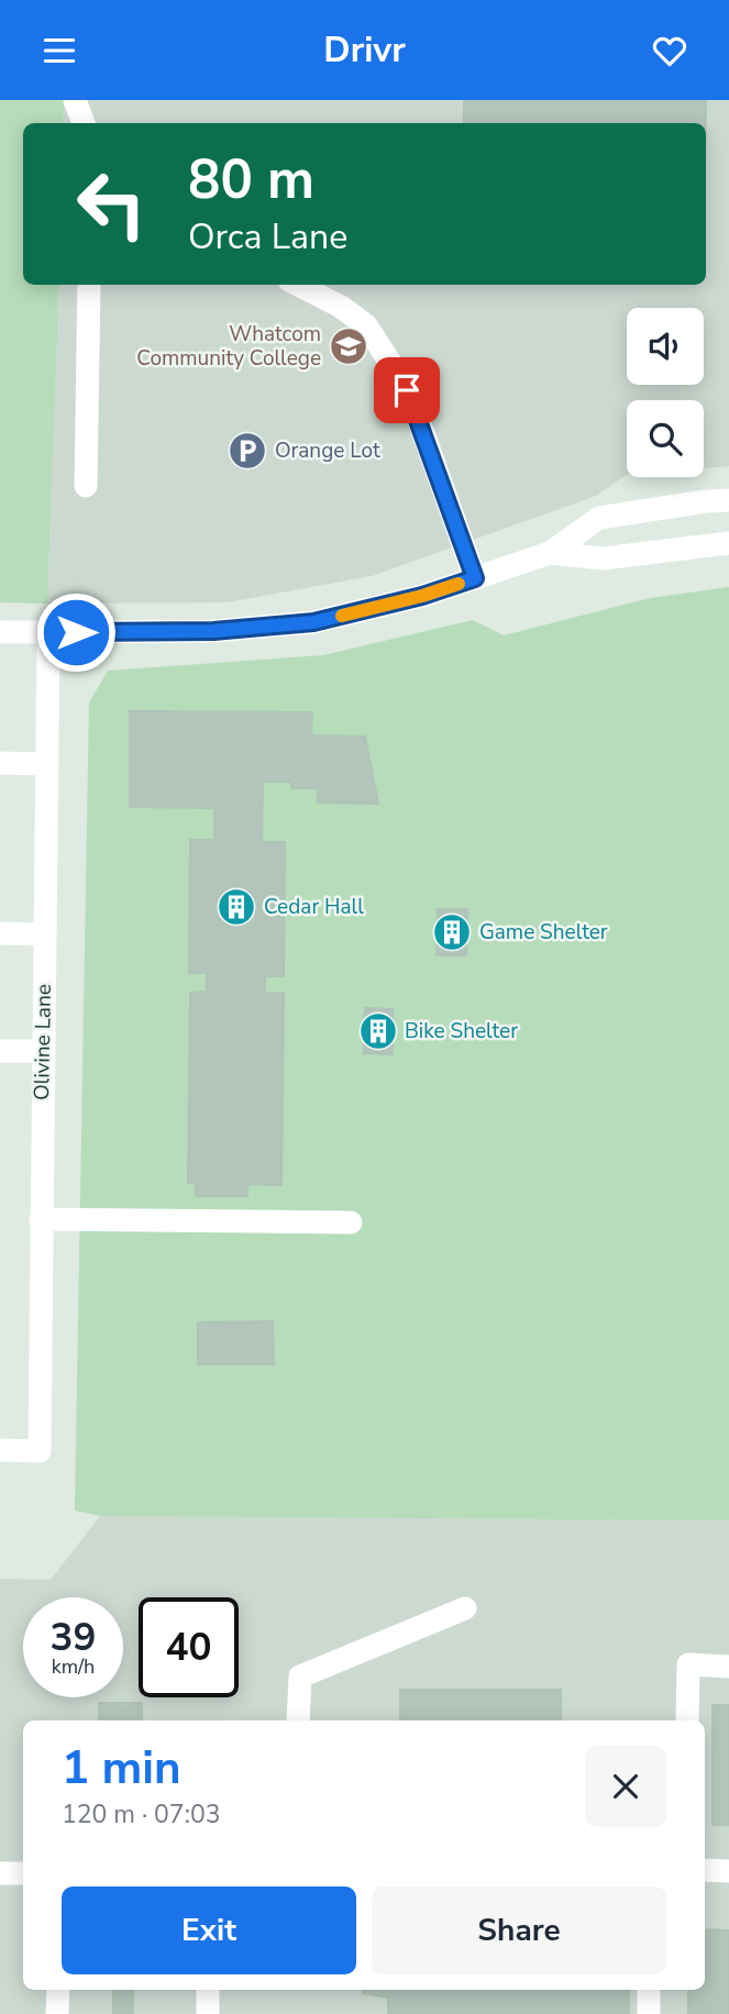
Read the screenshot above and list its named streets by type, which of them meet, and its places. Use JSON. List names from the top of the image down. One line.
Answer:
{"streets":{"street":["Olivine Lane"]},"places":{"school or university":["Whatcom Community College"],"parking":["Orange Lot"],"building":["Cedar Hall","Game Shelter","Bike Shelter"]},"page":{"header":"Drivr","turn":["80 m","Orca Lane"],"speed":"39 km/h","limit":"40","heading":["1 min","120 m · 07:03"],"buttons":["Exit","Share"]}}
